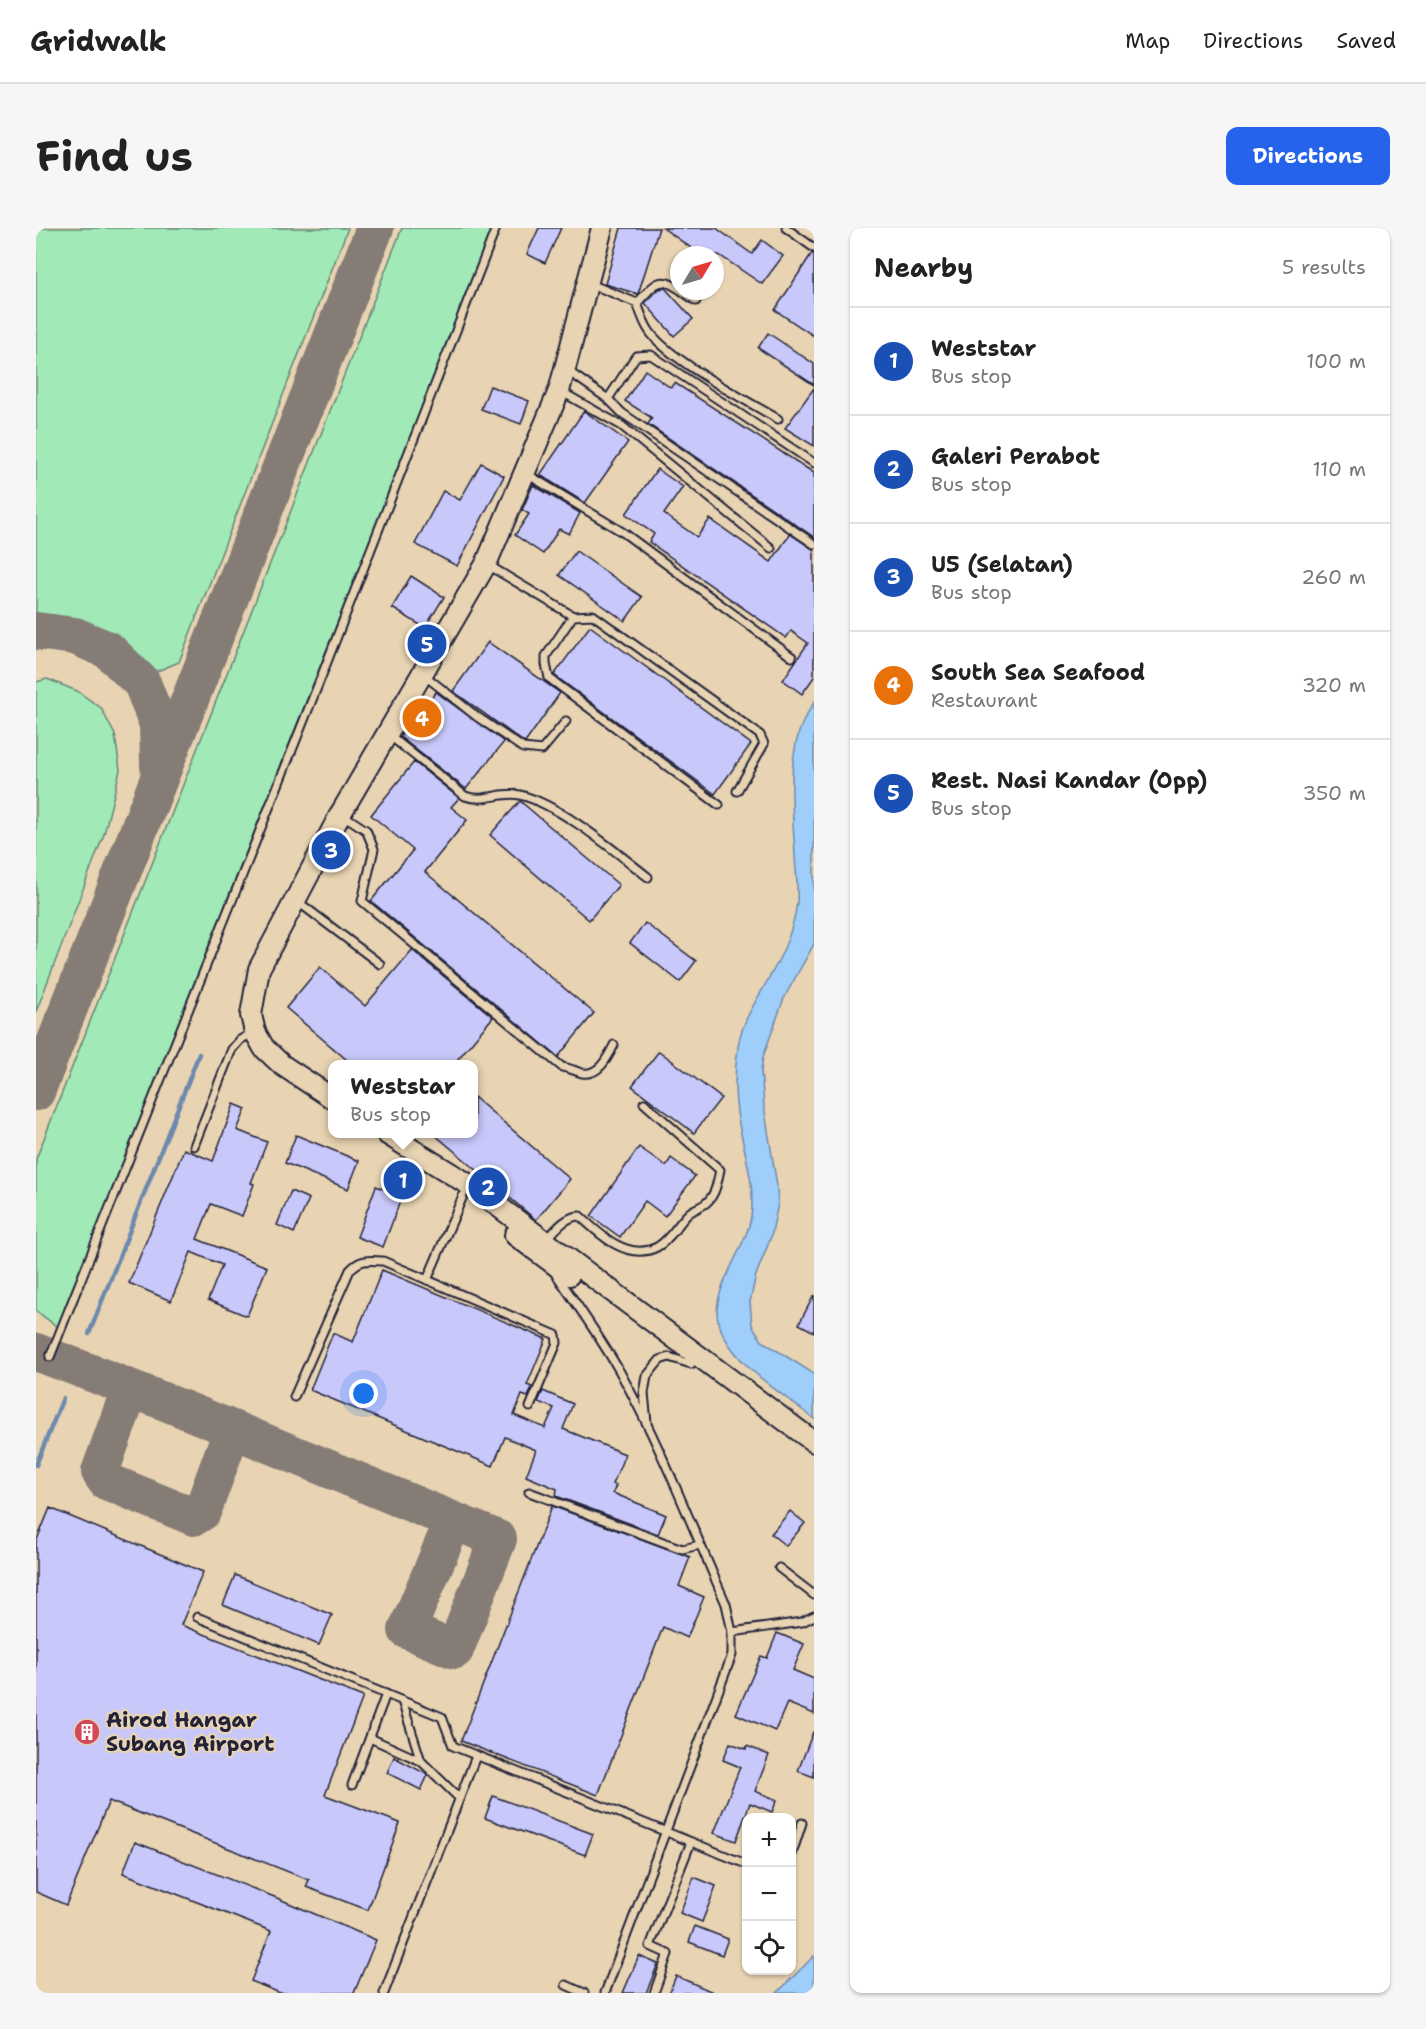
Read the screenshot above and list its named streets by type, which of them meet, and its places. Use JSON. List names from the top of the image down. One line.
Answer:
{"places":{"building":["Airod Hangar Subang Airport"]},"north":"top right","page":{"header":"Gridwalk","nav":["Map","Directions","Saved"],"buttons":"Directions","title":"Find us","heading":["Nearby","5 results"],"list":[{"mark":"1","name":"Weststar","note":"Bus stop","value":"100 m"},{"mark":"2","name":"Galeri Perabot","note":"Bus stop","value":"110 m"},{"mark":"3","name":"U5 (Selatan)","note":"Bus stop","value":"260 m"},{"mark":"4","name":"South Sea Seafood","note":"Restaurant","value":"320 m"},{"mark":"5","name":"Rest. Nasi Kandar (Opp)","note":"Bus stop","value":"350 m"}],"pins":["5","4","3","1","2"],"popup":["Weststar","Bus stop"],"map_buttons":["+","−"]}}
